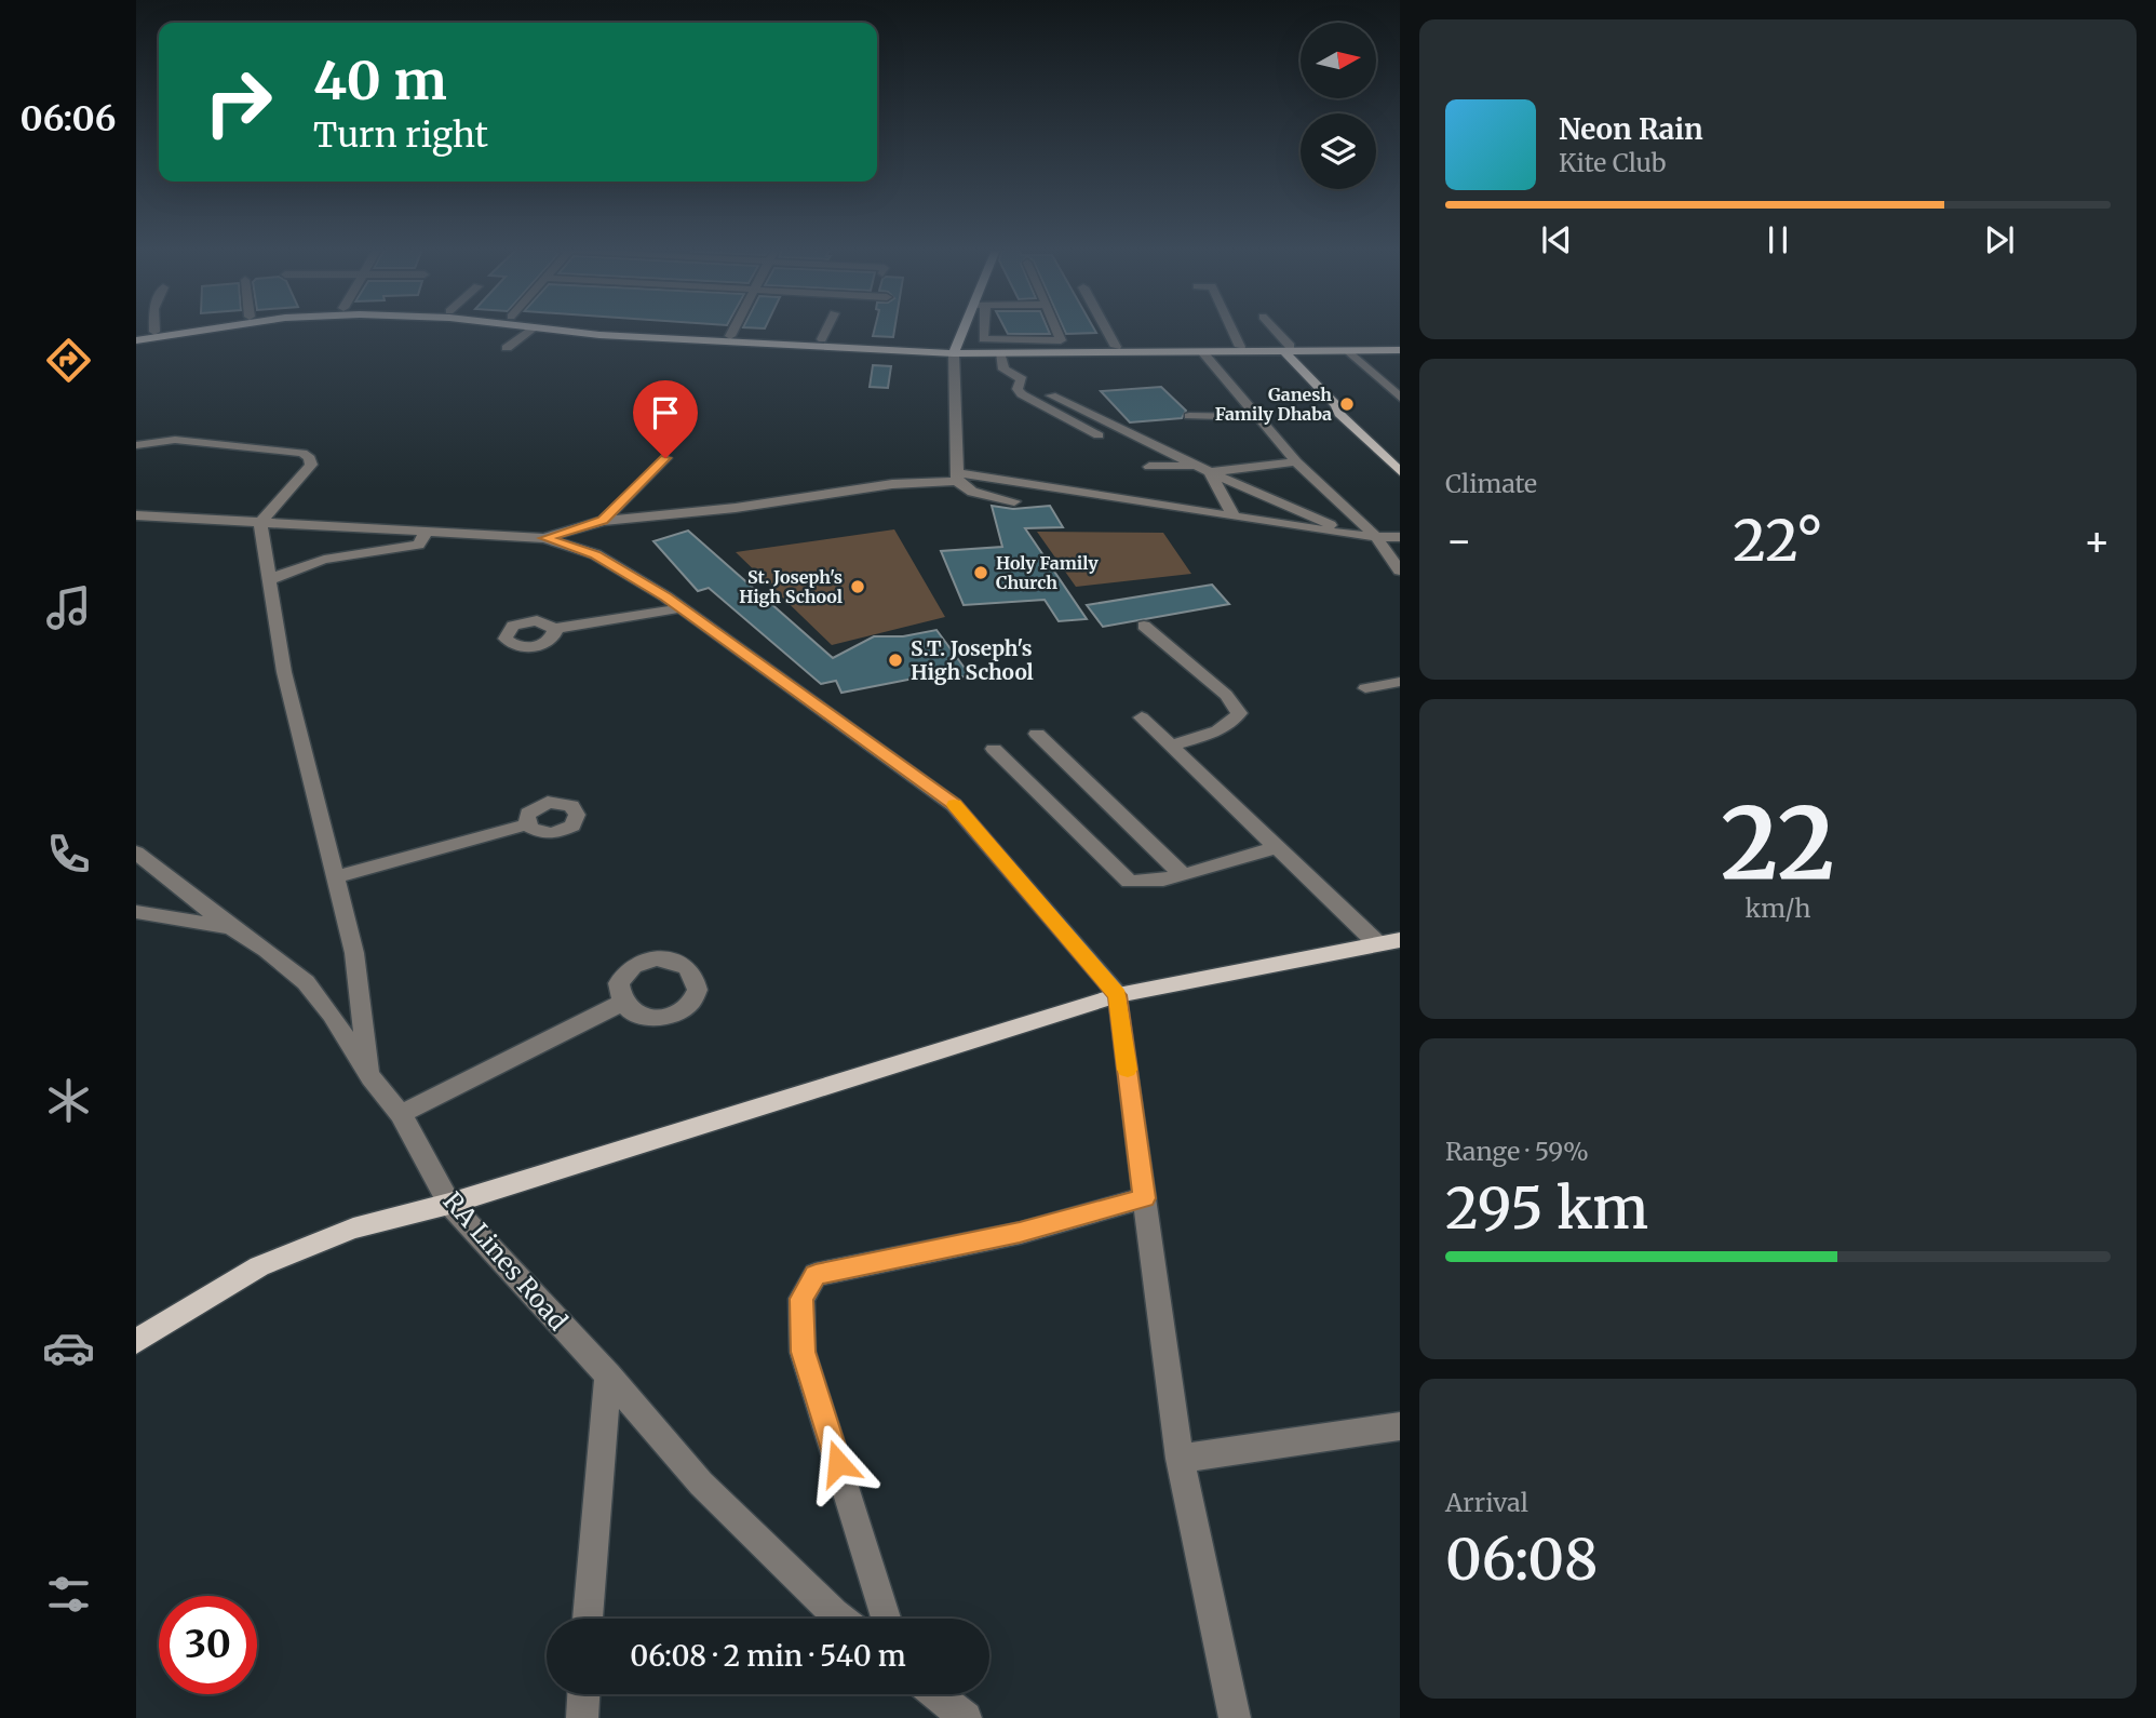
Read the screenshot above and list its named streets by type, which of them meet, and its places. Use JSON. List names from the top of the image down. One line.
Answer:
{"streets":{"street":["RA Lines Road"]},"places":["Ganesh Family Dhaba","Holy Family Church","St. Joseph's High School","S.T. Joseph's High School"],"north":"right","page":{"tabs":"06:06","turn":["40 m","Turn right"],"song":["Neon Rain","Kite Club"],"tile":["Climate",["22","km/h"],["Range · 59%","295 km"],["Arrival","06:08"]],"heat":["−","22°","+"],"limit":"30","trip":"06:08 · 2 min · 540 m"}}
